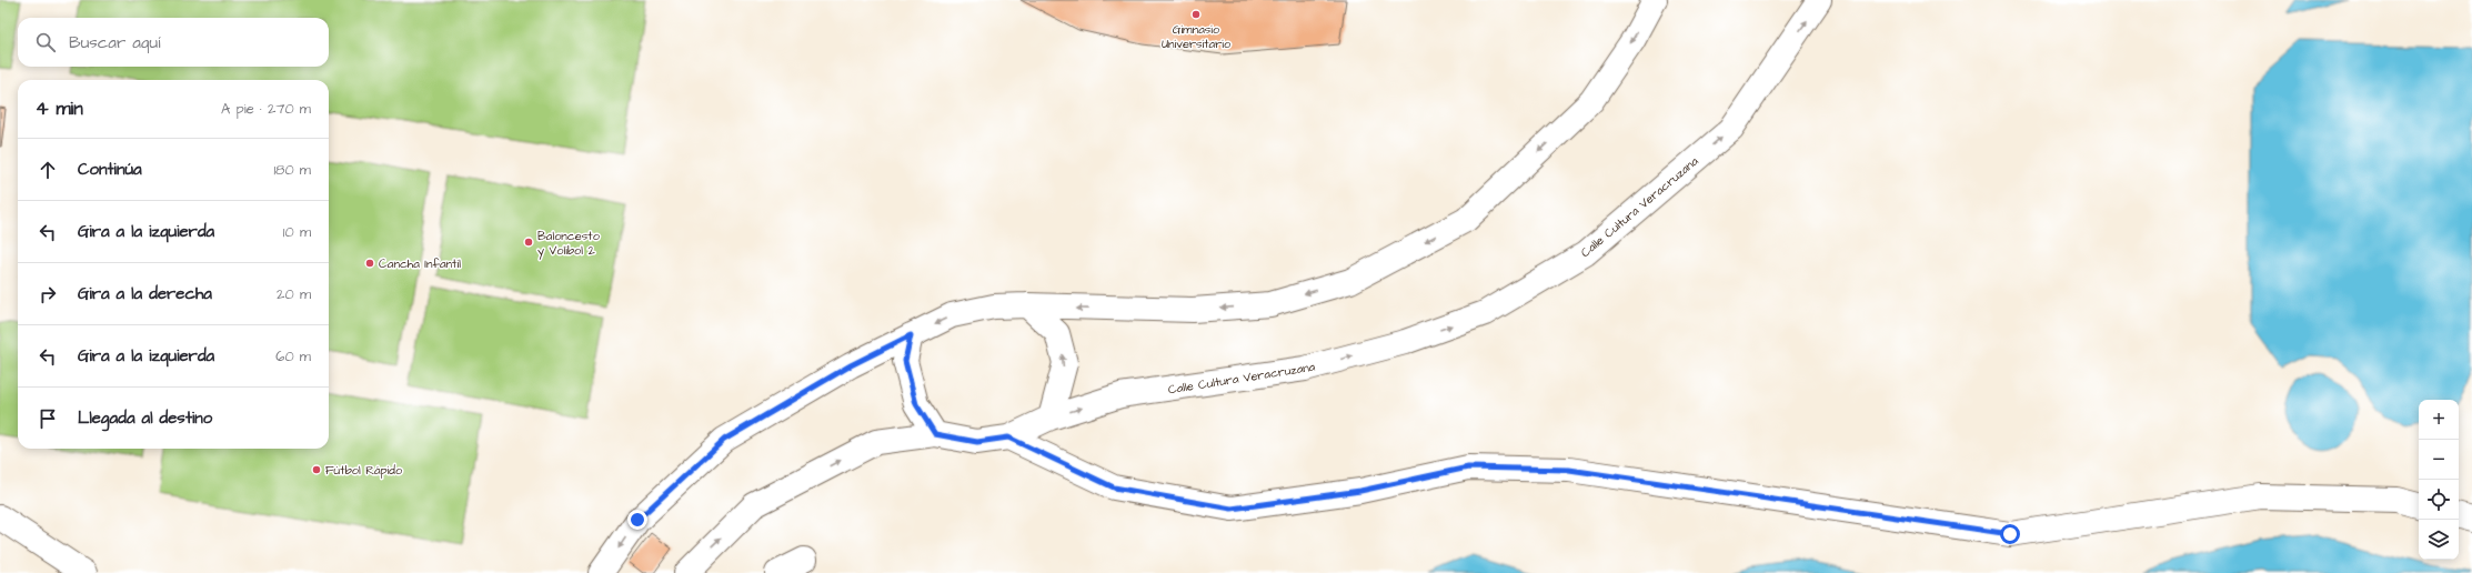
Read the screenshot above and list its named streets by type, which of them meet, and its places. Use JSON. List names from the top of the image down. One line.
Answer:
{"streets":{"street":["Calle Cultura Veracruzana"]},"places":["Gimnasio Universitario","Baloncesto y Volibol 2","Cancha Infantil","Fútbol Rápido"],"page":{"search":"Buscar aquí","heading":["4 min","A pie · 270 m"],"list":[["Continúa","180 m"],["Gira a la izquierda","10 m"],["Gira a la derecha","20 m"],["Gira a la izquierda","60 m"],"Llegada al destino"],"map_buttons":["+","−"]}}
